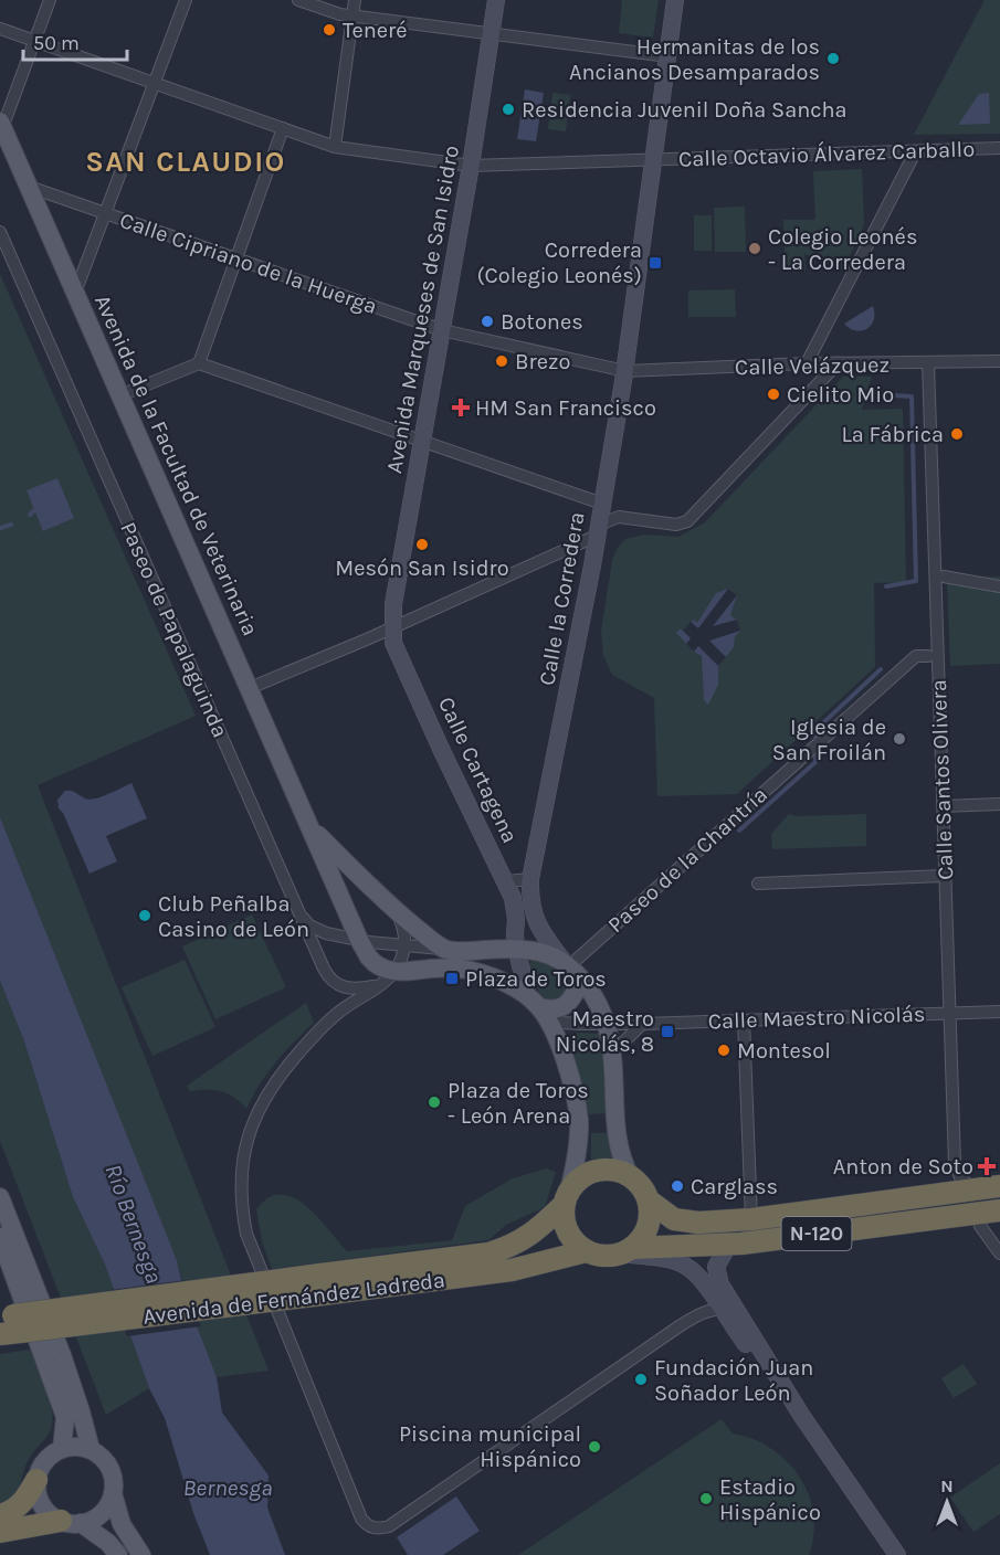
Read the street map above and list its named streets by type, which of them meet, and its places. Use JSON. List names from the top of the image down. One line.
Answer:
{"streets":{"highway":["N-120","Avenida de Fernández Ladreda"],"main road":["Avenida Marqueses de San Isidro","Avenida de la Facultad de Veterinaria","Calle la Corredera","Calle Cartagena"],"street":["Calle Octavio Álvarez Carballo","Calle Cipriano de la Huerga","Calle Velázquez","Paseo de Papalaguinda","Calle Santos Olivera","Paseo de la Chantría","Calle Maestro Nicolás"]},"crossings":[["Calle Octavio Álvarez Carballo","Avenida Marqueses de San Isidro"],["Calle Octavio Álvarez Carballo","Calle la Corredera"],["Calle Cipriano de la Huerga","Avenida Marqueses de San Isidro"],["Calle Cipriano de la Huerga","Calle Velázquez"],["Calle Cipriano de la Huerga","Avenida de la Facultad de Veterinaria"],["Calle Cipriano de la Huerga","Calle la Corredera"],["Avenida Marqueses de San Isidro","Calle Cartagena"],["Calle Velázquez","Calle la Corredera"],["Calle Velázquez","Calle Santos Olivera"],["Calle la Corredera","Paseo de la Chantría"],["Calle la Corredera","Calle Maestro Nicolás"],["Calle la Corredera","N-120"],["Calle la Corredera","Avenida de Fernández Ladreda"],["Calle Cartagena","Calle Maestro Nicolás"],["Calle Santos Olivera","Calle Maestro Nicolás"],["Calle Santos Olivera","N-120"],["N-120","Avenida de Fernández Ladreda"]],"districts":["SAN CLAUDIO"],"water":["Río Bernesga","Bernesga"],"places":{"other":["Teneré","Hermanitas de los Ancianos Desamparados","Residencia Juvenil Doña Sancha","Colegio Leonés - La Corredera","Botones","Brezo","Cielito Mio","La Fábrica","Mesón San Isidro","Iglesia de San Froilán","Club Peñalba Casino de León","Montesol","Plaza de Toros - León Arena","Carglass","Fundación Juan Soñador León","Piscina municipal Hispánico","Estadio Hispánico"],"transit":["Corredera (Colegio Leonés)","Plaza de Toros","Maestro Nicolás, 8"],"health":["HM San Francisco","Anton de Soto"]},"scale_bar":"50 m","north":"top"}
